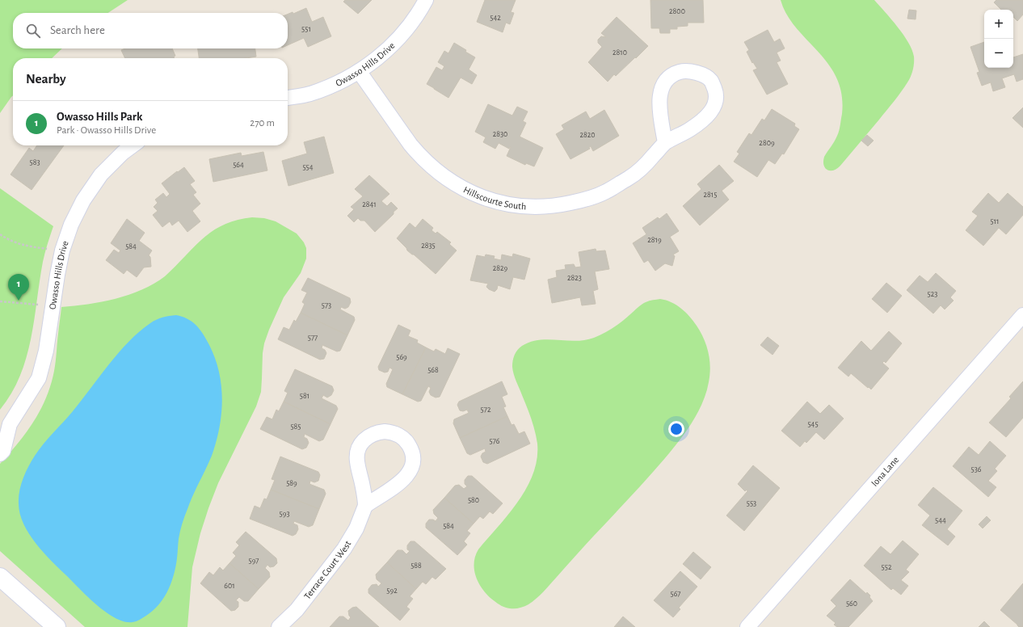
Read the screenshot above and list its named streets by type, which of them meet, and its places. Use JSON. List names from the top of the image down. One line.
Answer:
{"streets":{"street":["Owasso Hills Drive","Hillscourte South","Iona Lane","Terrace Court West"]},"crossings":[["Owasso Hills Drive","Hillscourte South"]],"house_numbers":["2800","542","551","2810","2830","2820","2809","583","564","554","2815","2841","511","2819","2835","584","2829","2823","523","573","577","569","568","581","572","545","585","576","536","589","580","553","593","544","584","597","588","552","601","592","567","560"],"page":{"map_buttons":["+","−"],"search":"Search here","heading":"Nearby","list":[{"mark":"1","name":"Owasso Hills Park","note":"Park · Owasso Hills Drive","value":"270 m"}],"pins":"1"}}
